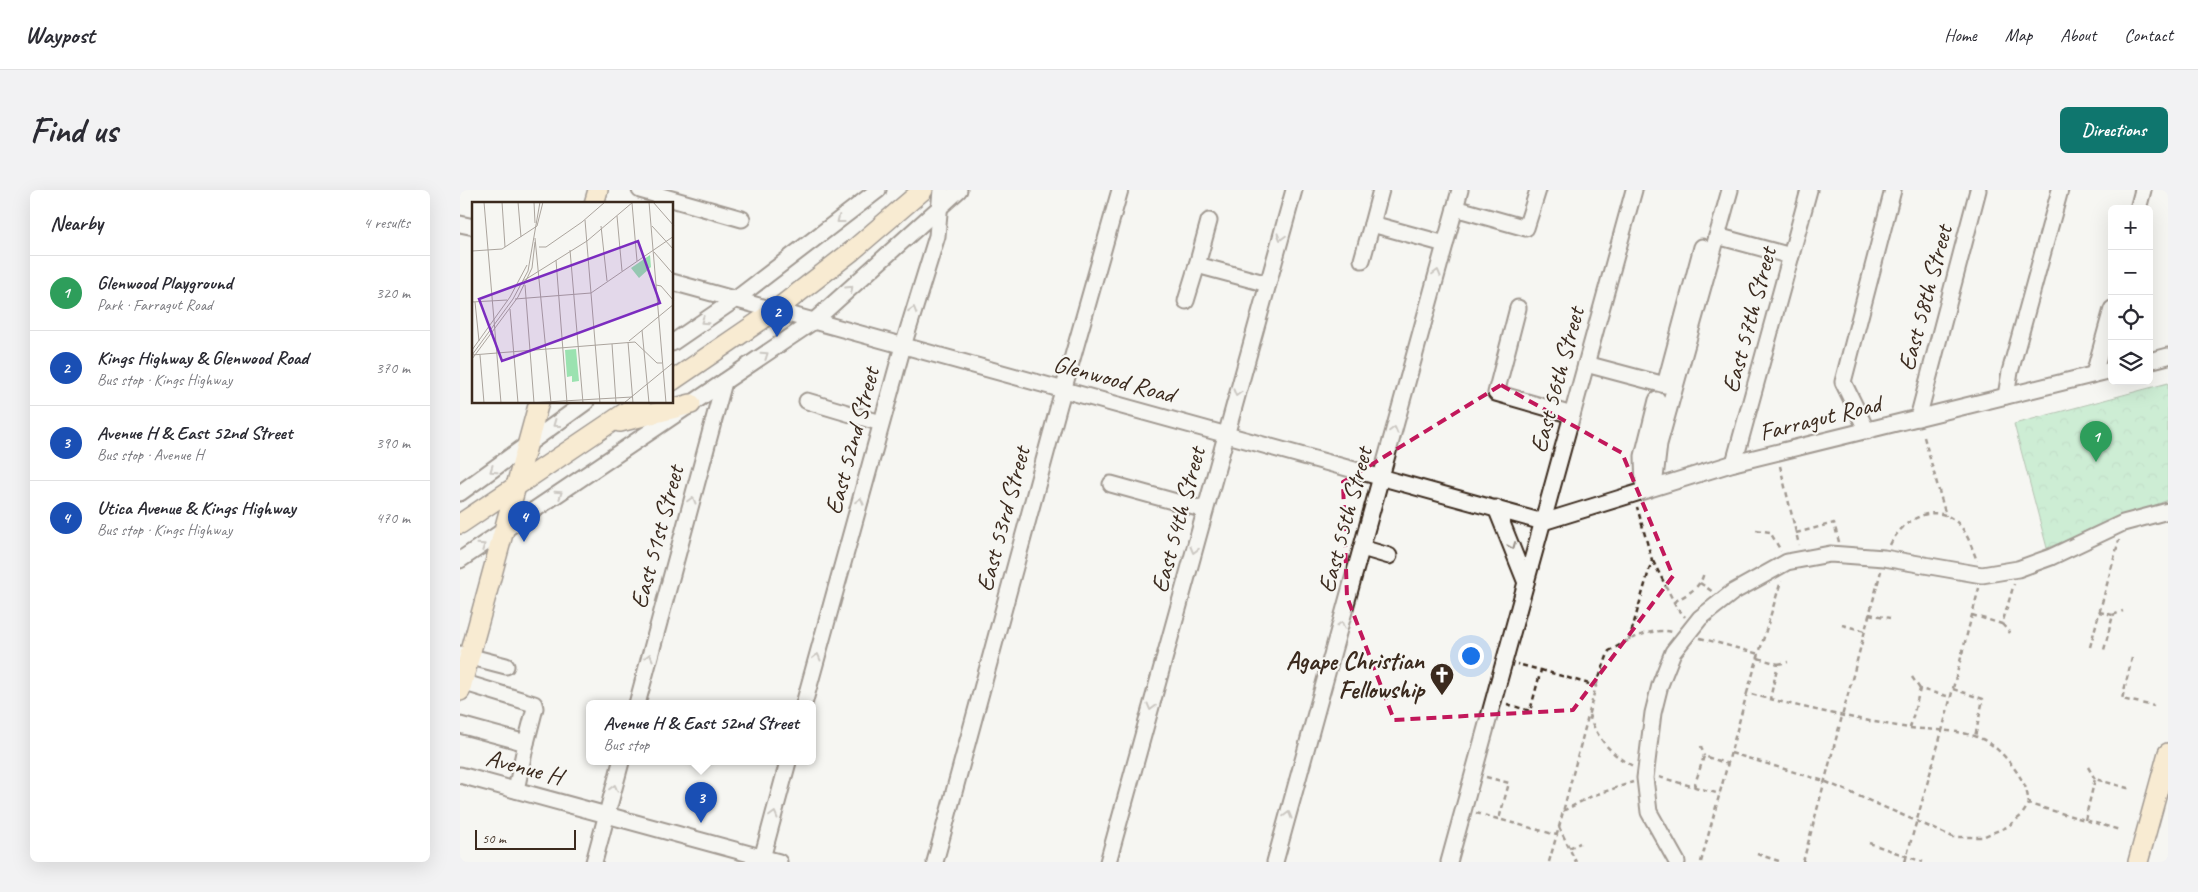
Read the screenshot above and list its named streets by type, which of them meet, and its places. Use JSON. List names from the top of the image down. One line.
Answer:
{"streets":{"street":["East 58th Street","East 57th Street","Glenwood Road","East 56th Street","Farragut Road","East 52nd Street","East 53rd Street","East 54th Street","East 55th Street","East 51st Street","Avenue H"]},"crossings":[["East 58th Street","Farragut Road"],["East 57th Street","Farragut Road"],["Glenwood Road","East 56th Street"],["Glenwood Road","Farragut Road"],["Glenwood Road","East 52nd Street"],["Glenwood Road","East 53rd Street"],["Glenwood Road","East 54th Street"],["Glenwood Road","East 55th Street"],["East 56th Street","Farragut Road"]],"one_way":["East 52nd Street","East 54th Street","East 55th Street","East 51st Street"],"places":{"church":["Agape Christian Fellowship"]},"scale_bar":"50 m","page":{"header":"Waypost","nav":["Home","Map","About","Contact"],"buttons":"Directions","title":"Find us","heading":["Nearby","4 results"],"map_buttons":["+","−"],"list":[{"mark":"1","name":"Glenwood Playground","note":"Park · Farragut Road","value":"320 m"},{"mark":"2","name":"Kings Highway & Glenwood Road","note":"Bus stop · Kings Highway","value":"370 m"},{"mark":"3","name":"Avenue H & East 52nd Street","note":"Bus stop · Avenue H","value":"390 m"},{"mark":"4","name":"Utica Avenue & Kings Highway","note":"Bus stop · Kings Highway","value":"470 m"}],"pins":["2","1","4","3"],"popup":["Avenue H & East 52nd Street","Bus stop"],"scale":"50 m"}}
